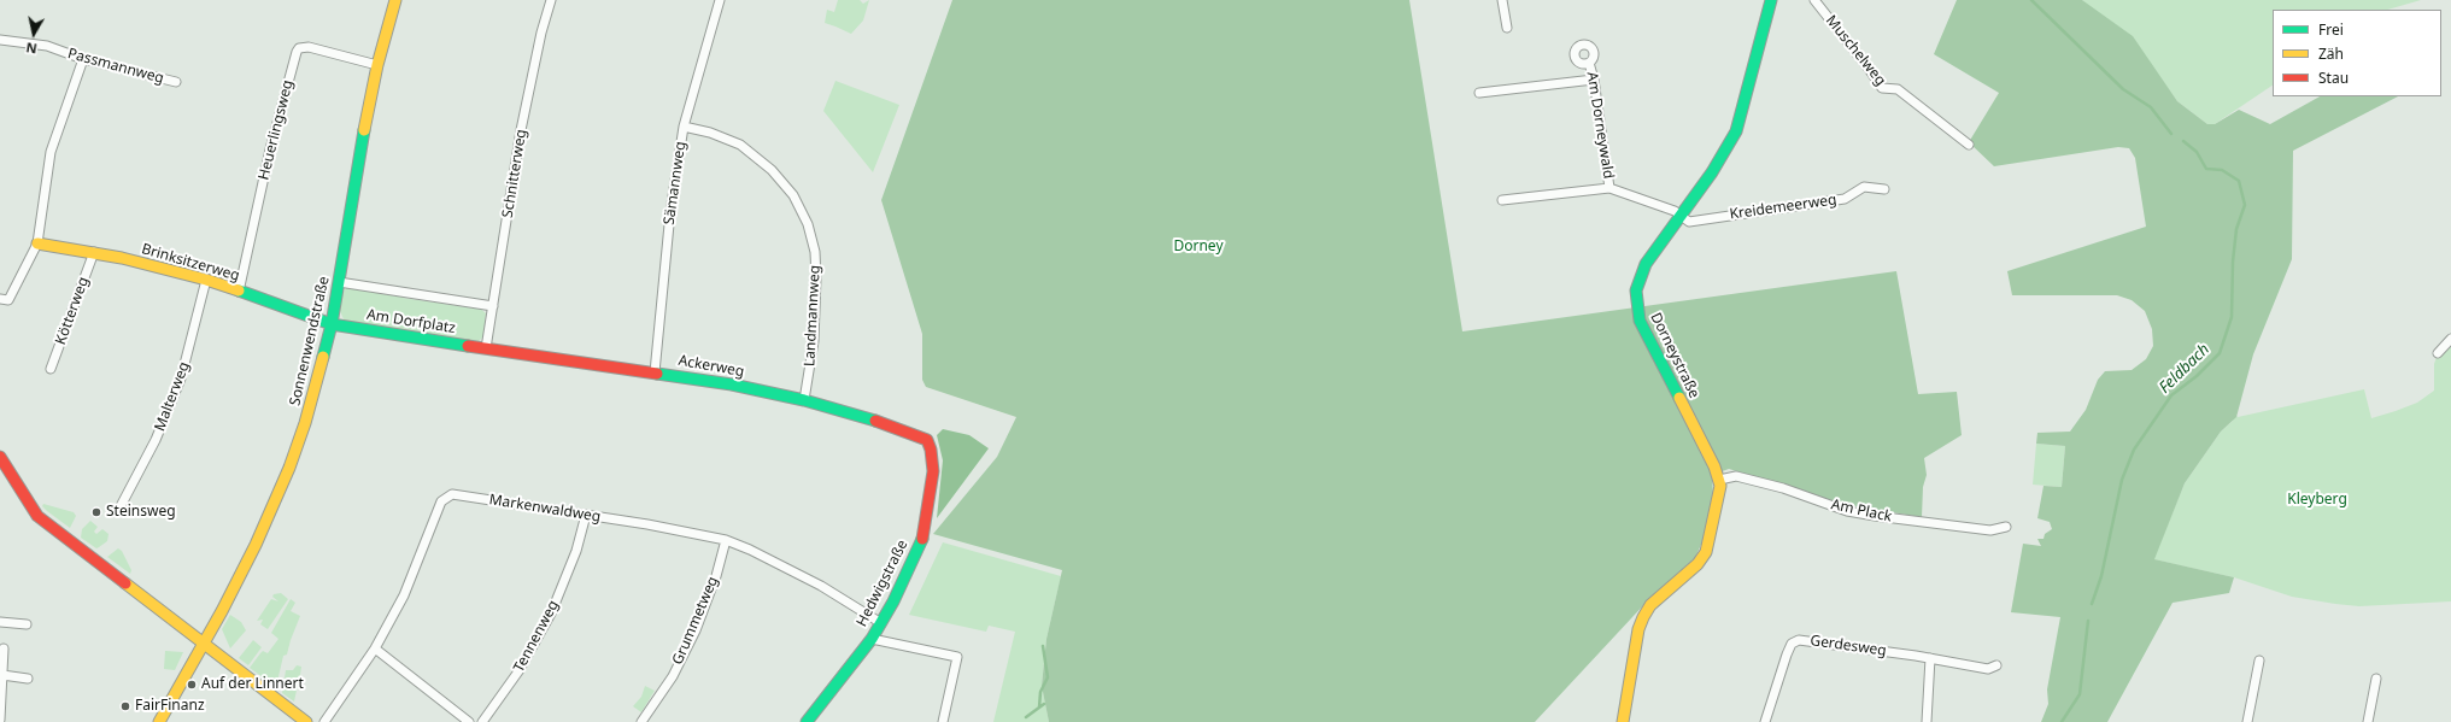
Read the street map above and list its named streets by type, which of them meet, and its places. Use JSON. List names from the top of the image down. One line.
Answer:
{"streets":{"street":["Muschelweg","Passmannweg","Am Dorneywald","Heuerlingsweg","Schnitterweg","Sämannweg","Kreidemeerweg","Brinksitzerweg","Kötterweg","Landmannweg","Am Dorfplatz","Sonnenwendstraße","Dorneystraße","Ackerweg","Malterweg","Markenwaldweg","Am Plack","Hedwigstraße","Grummetweg","Tennenweg","Gerdesweg"]},"crossings":[["Am Dorneywald","Kreidemeerweg"],["Am Dorneywald","Dorneystraße"],["Heuerlingsweg","Brinksitzerweg"],["Heuerlingsweg","Sonnenwendstraße"],["Schnitterweg","Am Dorfplatz"],["Schnitterweg","Ackerweg"],["Sämannweg","Landmannweg"],["Sämannweg","Ackerweg"],["Kreidemeerweg","Dorneystraße"],["Brinksitzerweg","Kötterweg"],["Brinksitzerweg","Am Dorfplatz"],["Brinksitzerweg","Sonnenwendstraße"],["Brinksitzerweg","Malterweg"],["Landmannweg","Ackerweg"],["Am Dorfplatz","Sonnenwendstraße"],["Am Dorfplatz","Ackerweg"],["Dorneystraße","Am Plack"],["Ackerweg","Hedwigstraße"],["Markenwaldweg","Hedwigstraße"],["Markenwaldweg","Grummetweg"],["Markenwaldweg","Tennenweg"]],"water":["Feldbach"],"parks":["Dorney","Kleyberg"],"places":["Steinsweg","Auf der Linnert","FairFinanz"],"legend":["Frei","Zäh","Stau"],"north":"bottom"}
